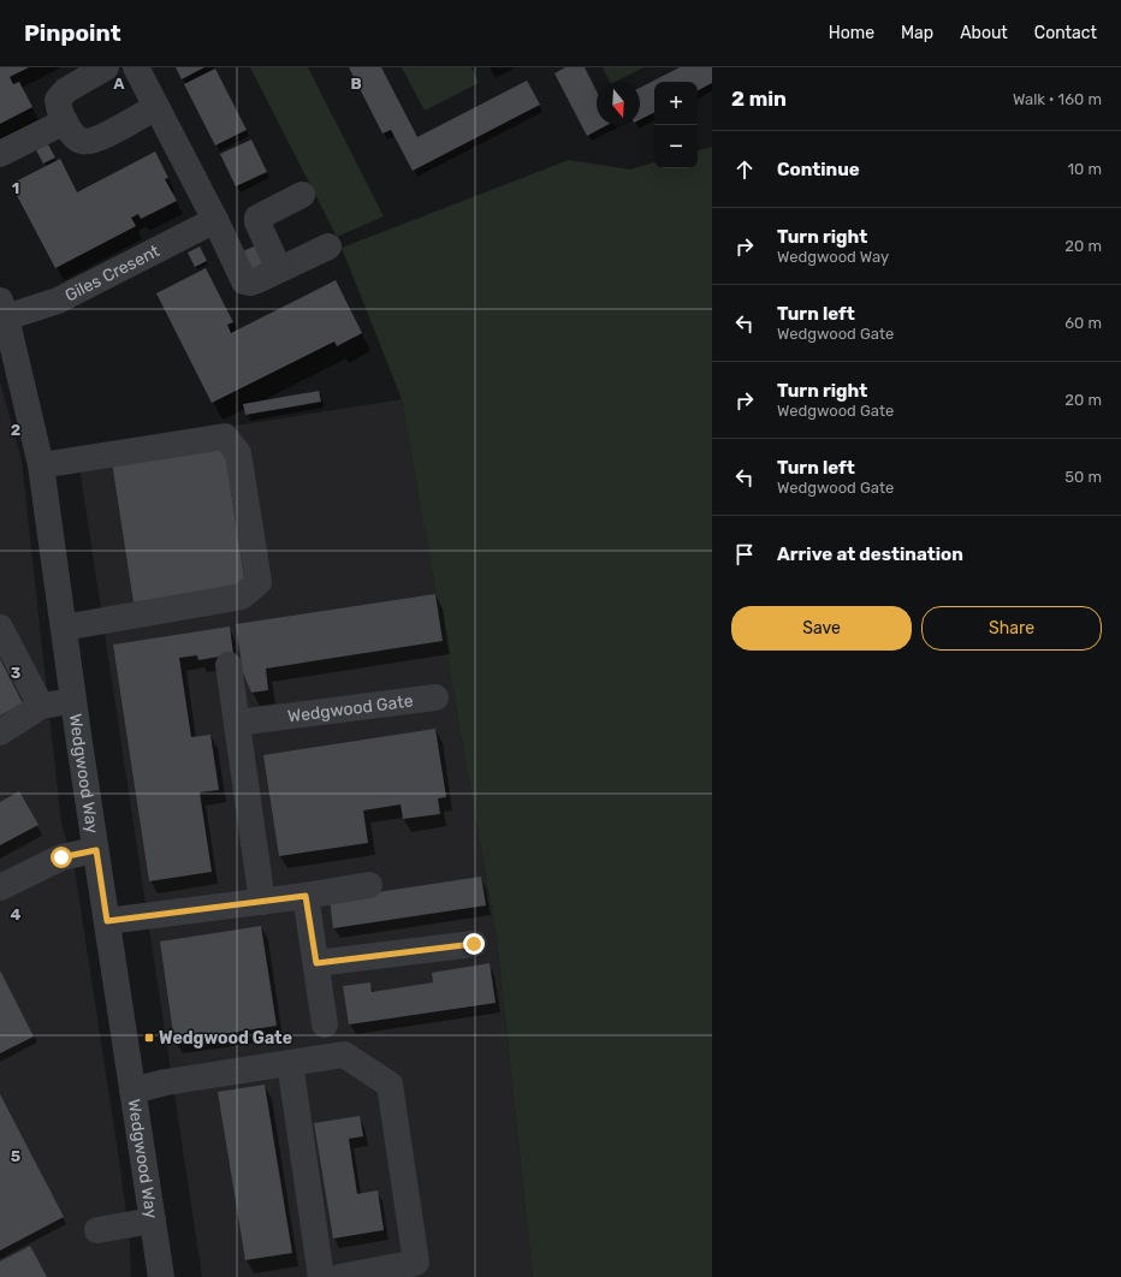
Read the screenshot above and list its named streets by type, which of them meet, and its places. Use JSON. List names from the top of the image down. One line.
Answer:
{"streets":{"street":["Giles Cresent","Wedgwood Gate","Wedgwood Way"]},"crossings":[["Giles Cresent","Wedgwood Way"]],"places":{"transit":["Wedgwood Gate"]},"north":"bottom","page":{"header":"Pinpoint","nav":["Home","Map","About","Contact"],"heading":["2 min","Walk · 160 m"],"map_buttons":["+","−"],"list":[["Continue","10 m"],["Turn right","Wedgwood Way","20 m"],["Turn left","Wedgwood Gate","60 m"],["Turn right","Wedgwood Gate","20 m"],["Turn left","Wedgwood Gate","50 m"],"Arrive at destination"],"buttons":["Save","Share"]},"grid":{"columns":["A","B"],"rows":["1","2","3","4","5"]}}
